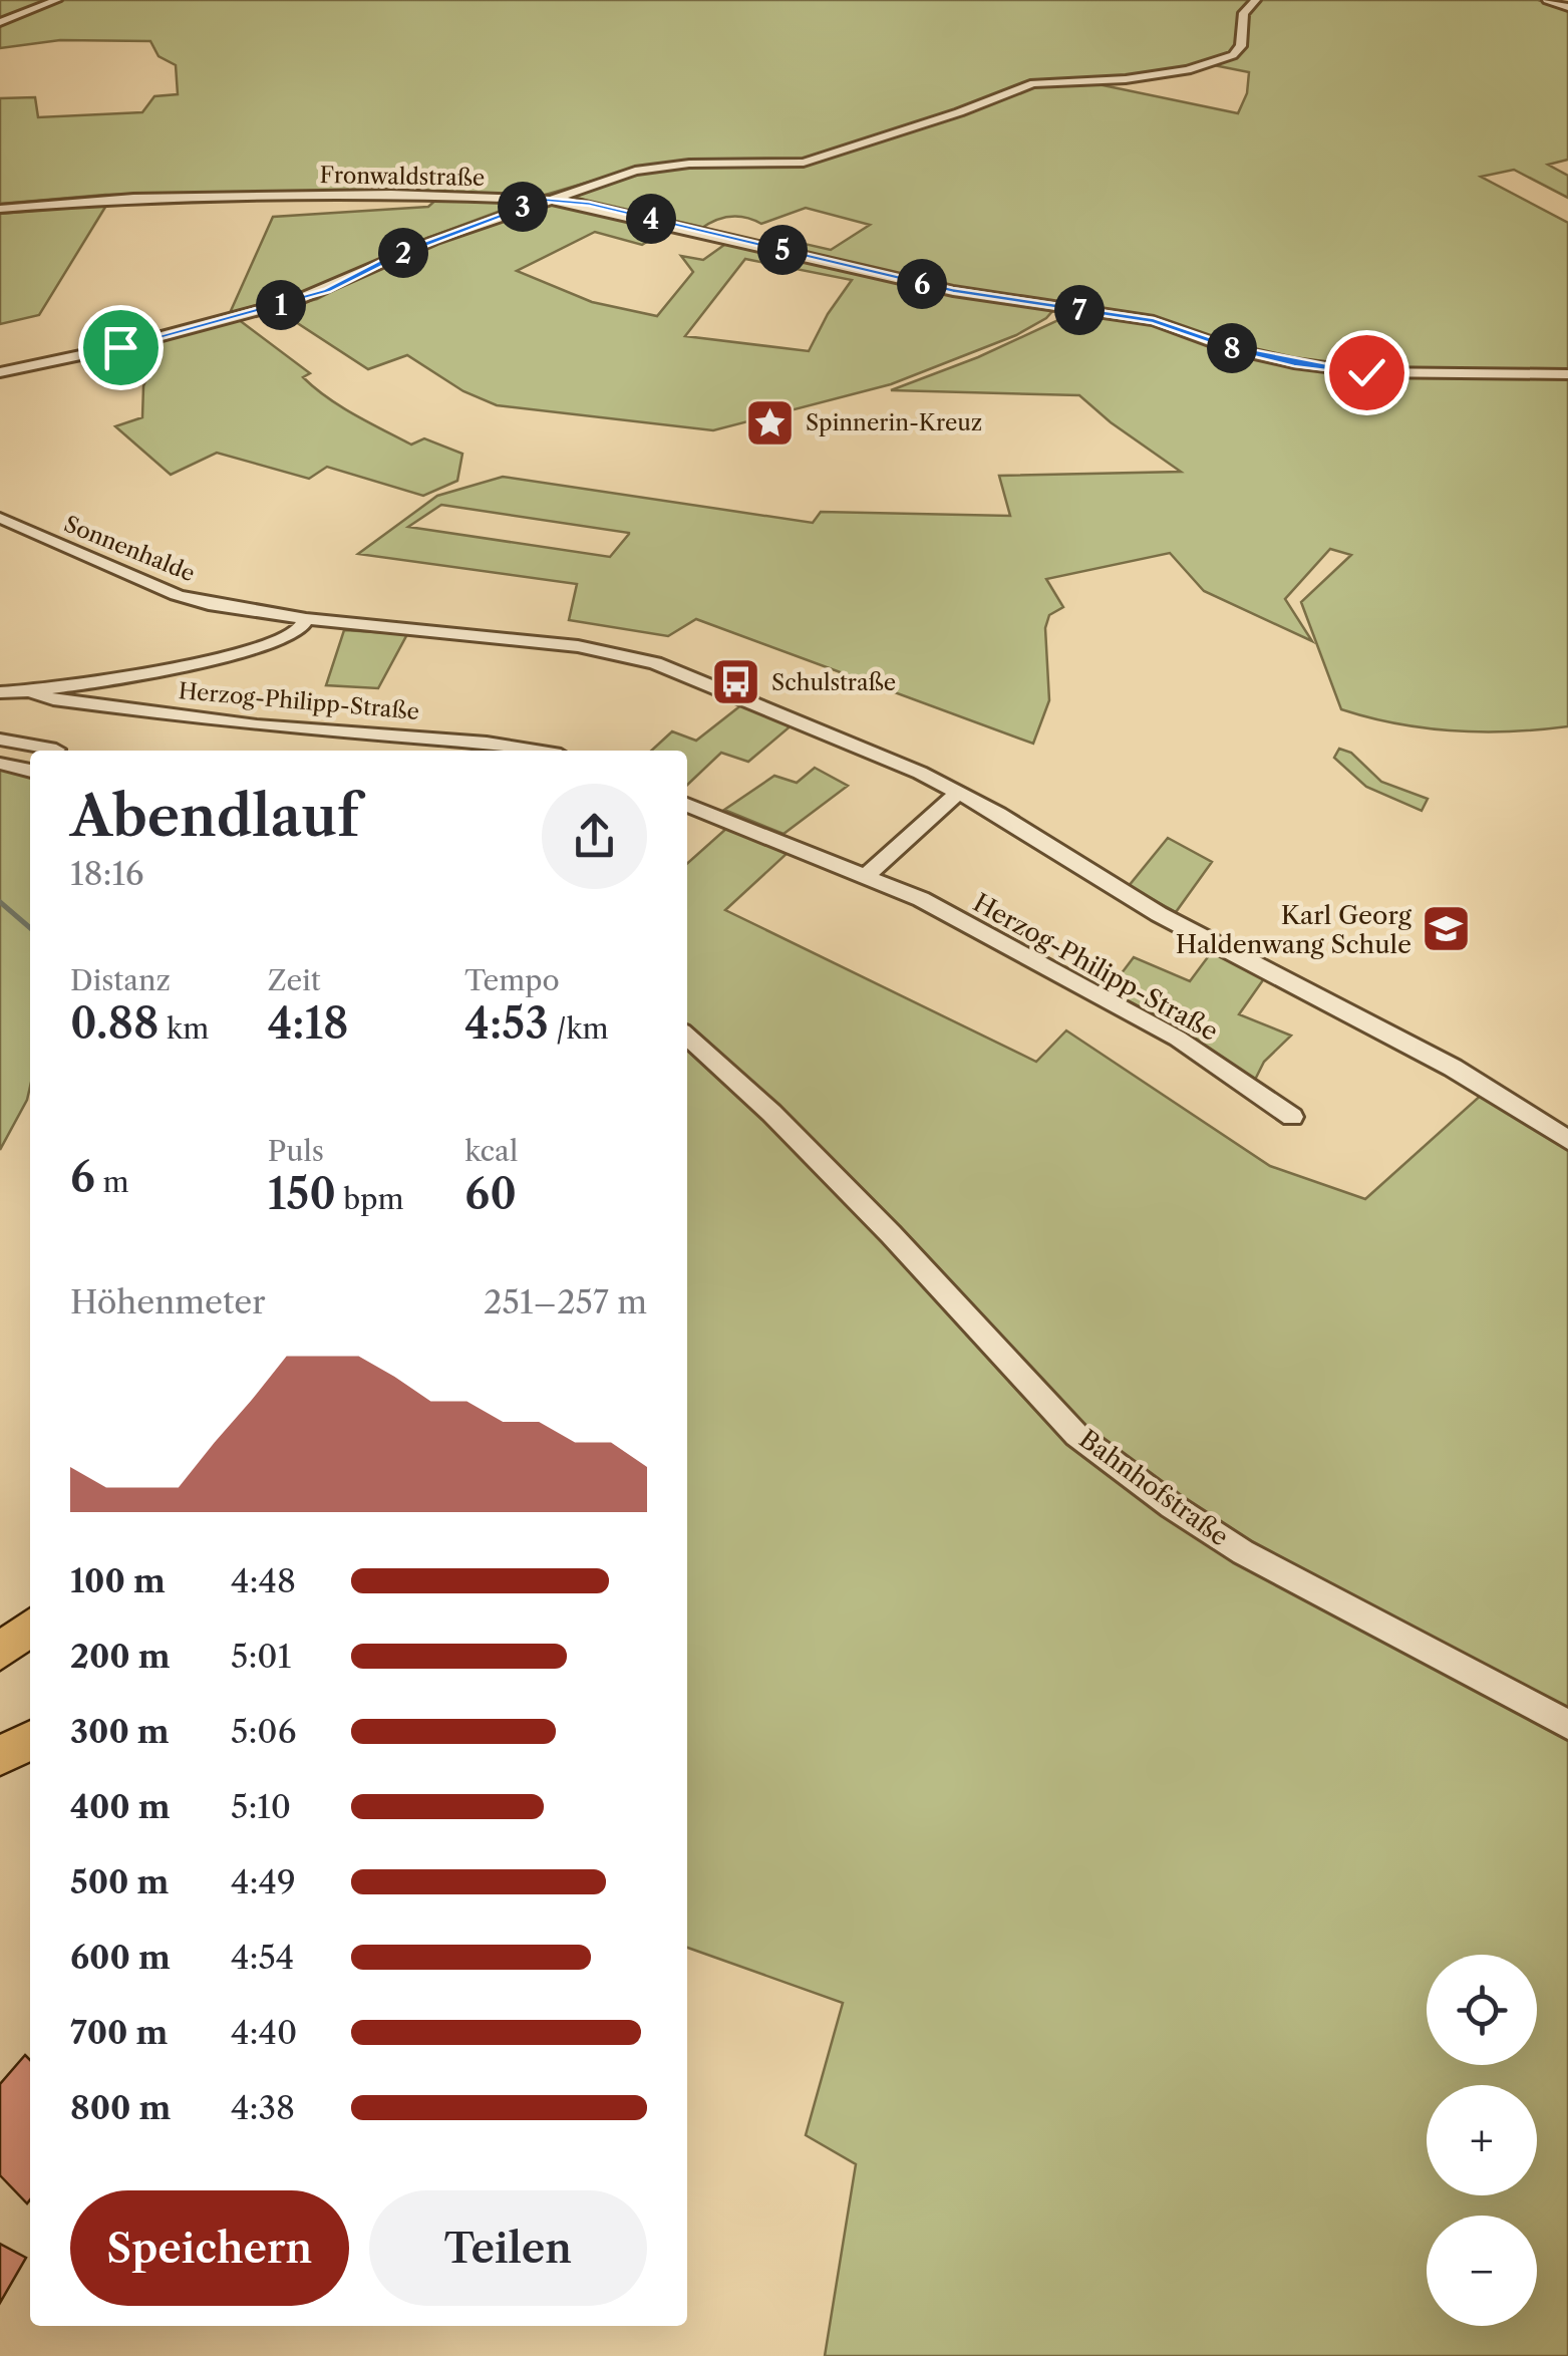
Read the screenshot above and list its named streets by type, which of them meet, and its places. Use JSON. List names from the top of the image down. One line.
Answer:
{"streets":{"street":["Fronwaldstraße","Sonnenhalde","Herzog-Philipp-Straße","Bahnhofstraße"]},"places":{"place":["Spinnerin-Kreuz"],"bus stop":["Schulstraße"],"school or university":["Karl Georg Haldenwang Schule"]},"page":{"pins":["3","4","5","2","6","1","7","8"],"heading":["Abendlauf","18:16"],"stats":[["Distanz","0.88 km"],["Zeit","4:18"],["Tempo","4:53 /km"],["6 m"],["Puls","150 bpm"],["kcal","60"]],"chart":["Höhenmeter","251–257 m"],"list":[{"name":"100 m","note":"4:48"},{"name":"200 m","note":"5:01"},{"name":"300 m","note":"5:06"},{"name":"400 m","note":"5:10"},{"name":"500 m","note":"4:49"},{"name":"600 m","note":"4:54"},{"name":"700 m","note":"4:40"},{"name":"800 m","note":"4:38"}],"map_buttons":["+","−"],"buttons":["Speichern","Teilen"]}}
